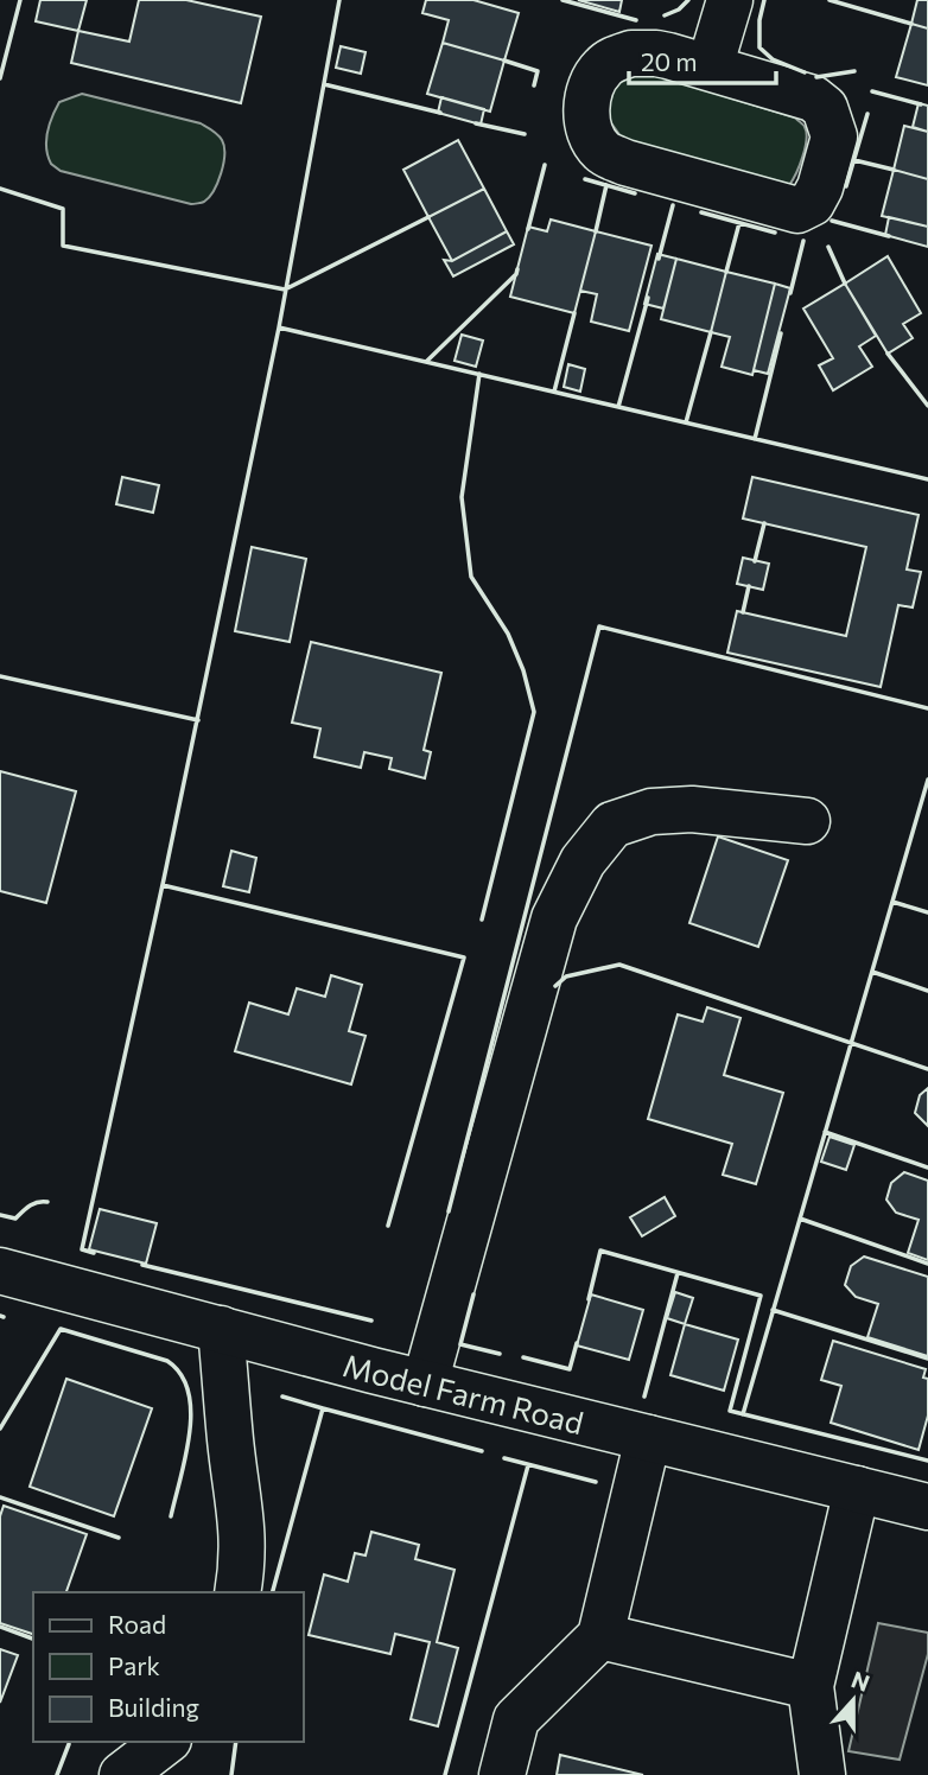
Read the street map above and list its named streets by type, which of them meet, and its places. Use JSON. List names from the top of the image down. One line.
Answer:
{"streets":{"street":["Model Farm Road"]},"legend":["Road","Park","Building"],"scale_bar":"20 m","north":"top"}
